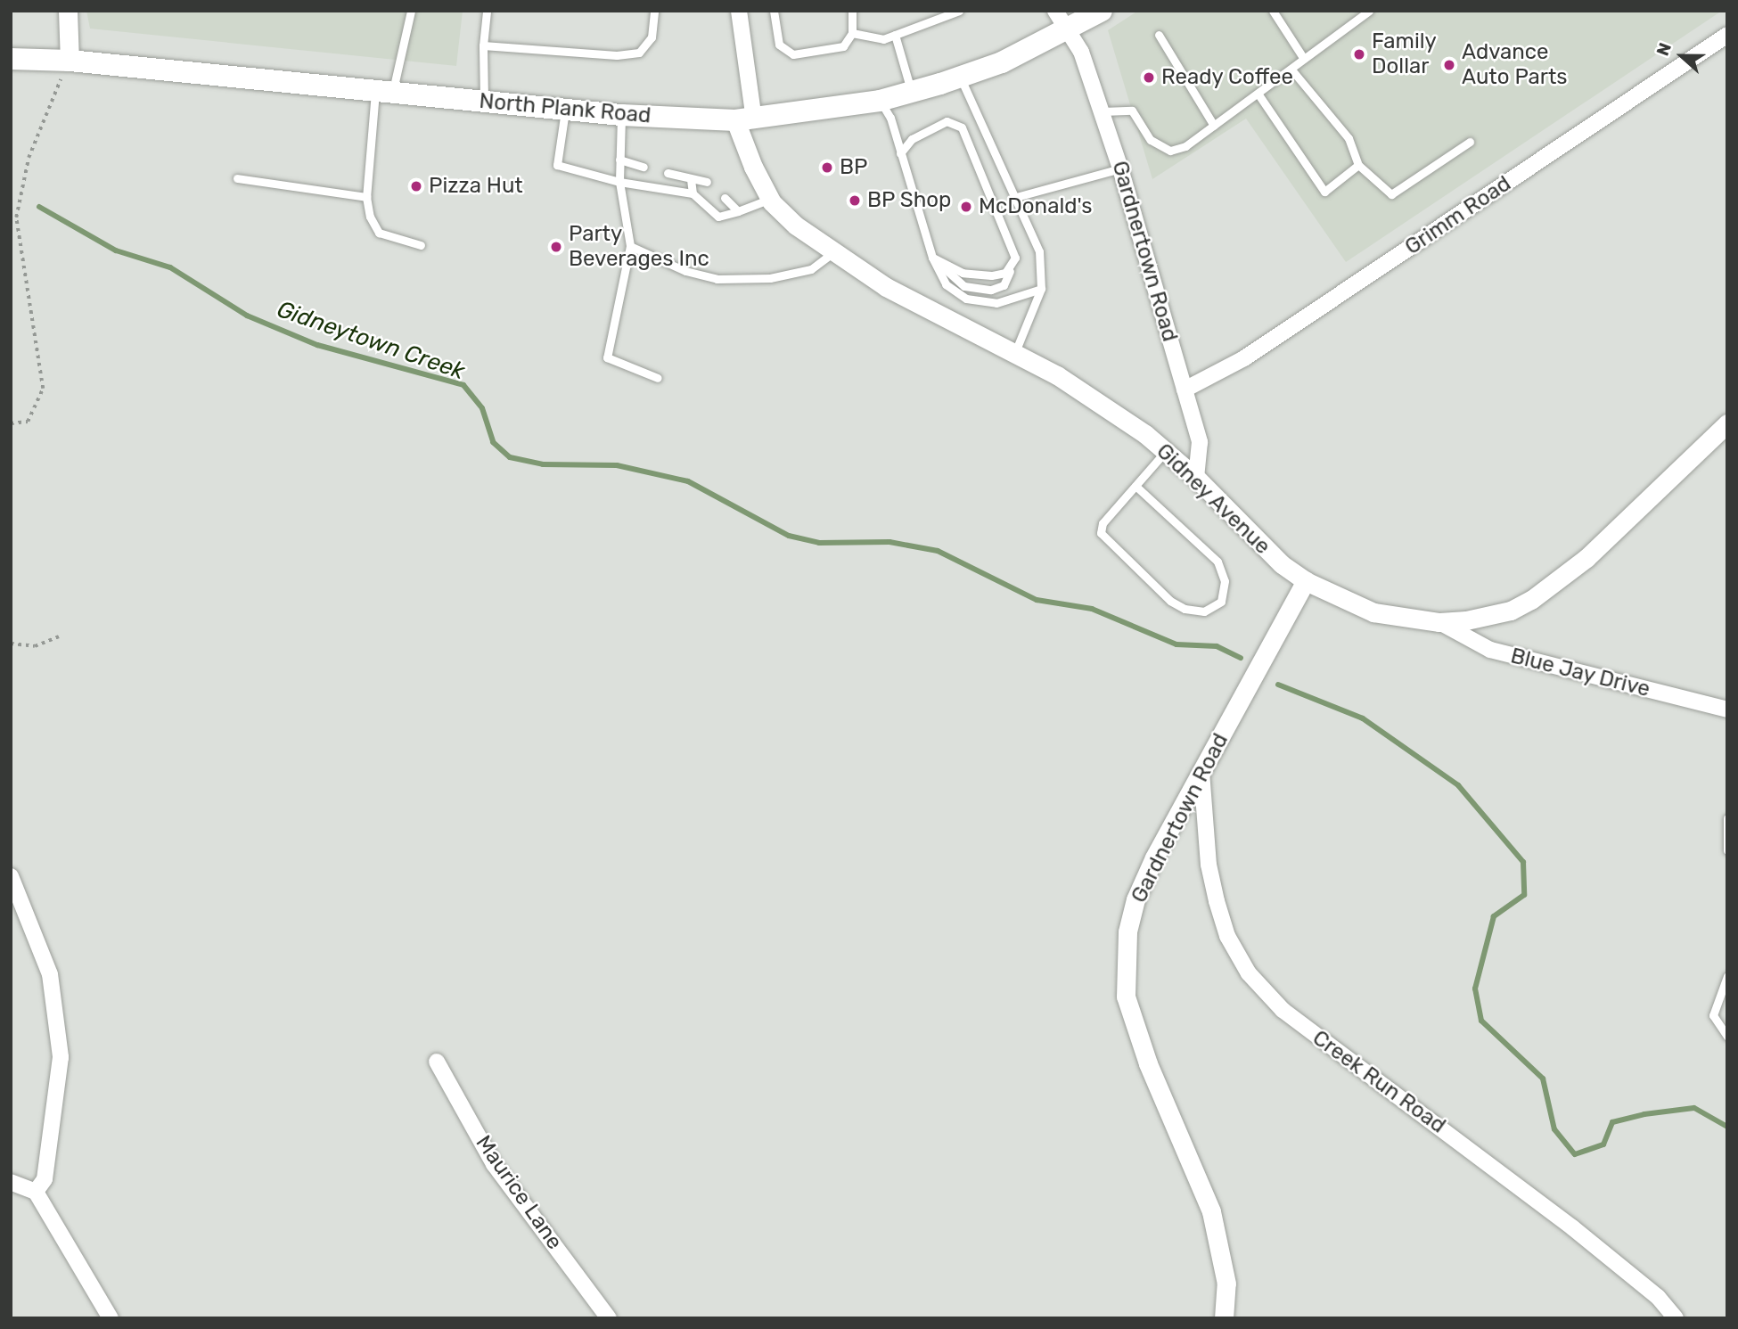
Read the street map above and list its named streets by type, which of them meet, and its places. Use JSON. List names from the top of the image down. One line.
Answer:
{"streets":{"main road":["North Plank Road"],"street":["Grimm Road","Gardnertown Road","Gidney Avenue","Blue Jay Drive","Creek Run Road","Maurice Lane"]},"crossings":[["North Plank Road","Gardnertown Road"],["North Plank Road","Gidney Avenue"],["Grimm Road","Gardnertown Road"],["Gardnertown Road","Gidney Avenue"],["Gardnertown Road","Creek Run Road"],["Gidney Avenue","Blue Jay Drive"]],"water":["Gidneytown Creek"],"places":["Family Dollar","Advance Auto Parts","Ready Coffee","BP","Pizza Hut","BP Shop","McDonald's","Party Beverages Inc"],"north":"left"}
